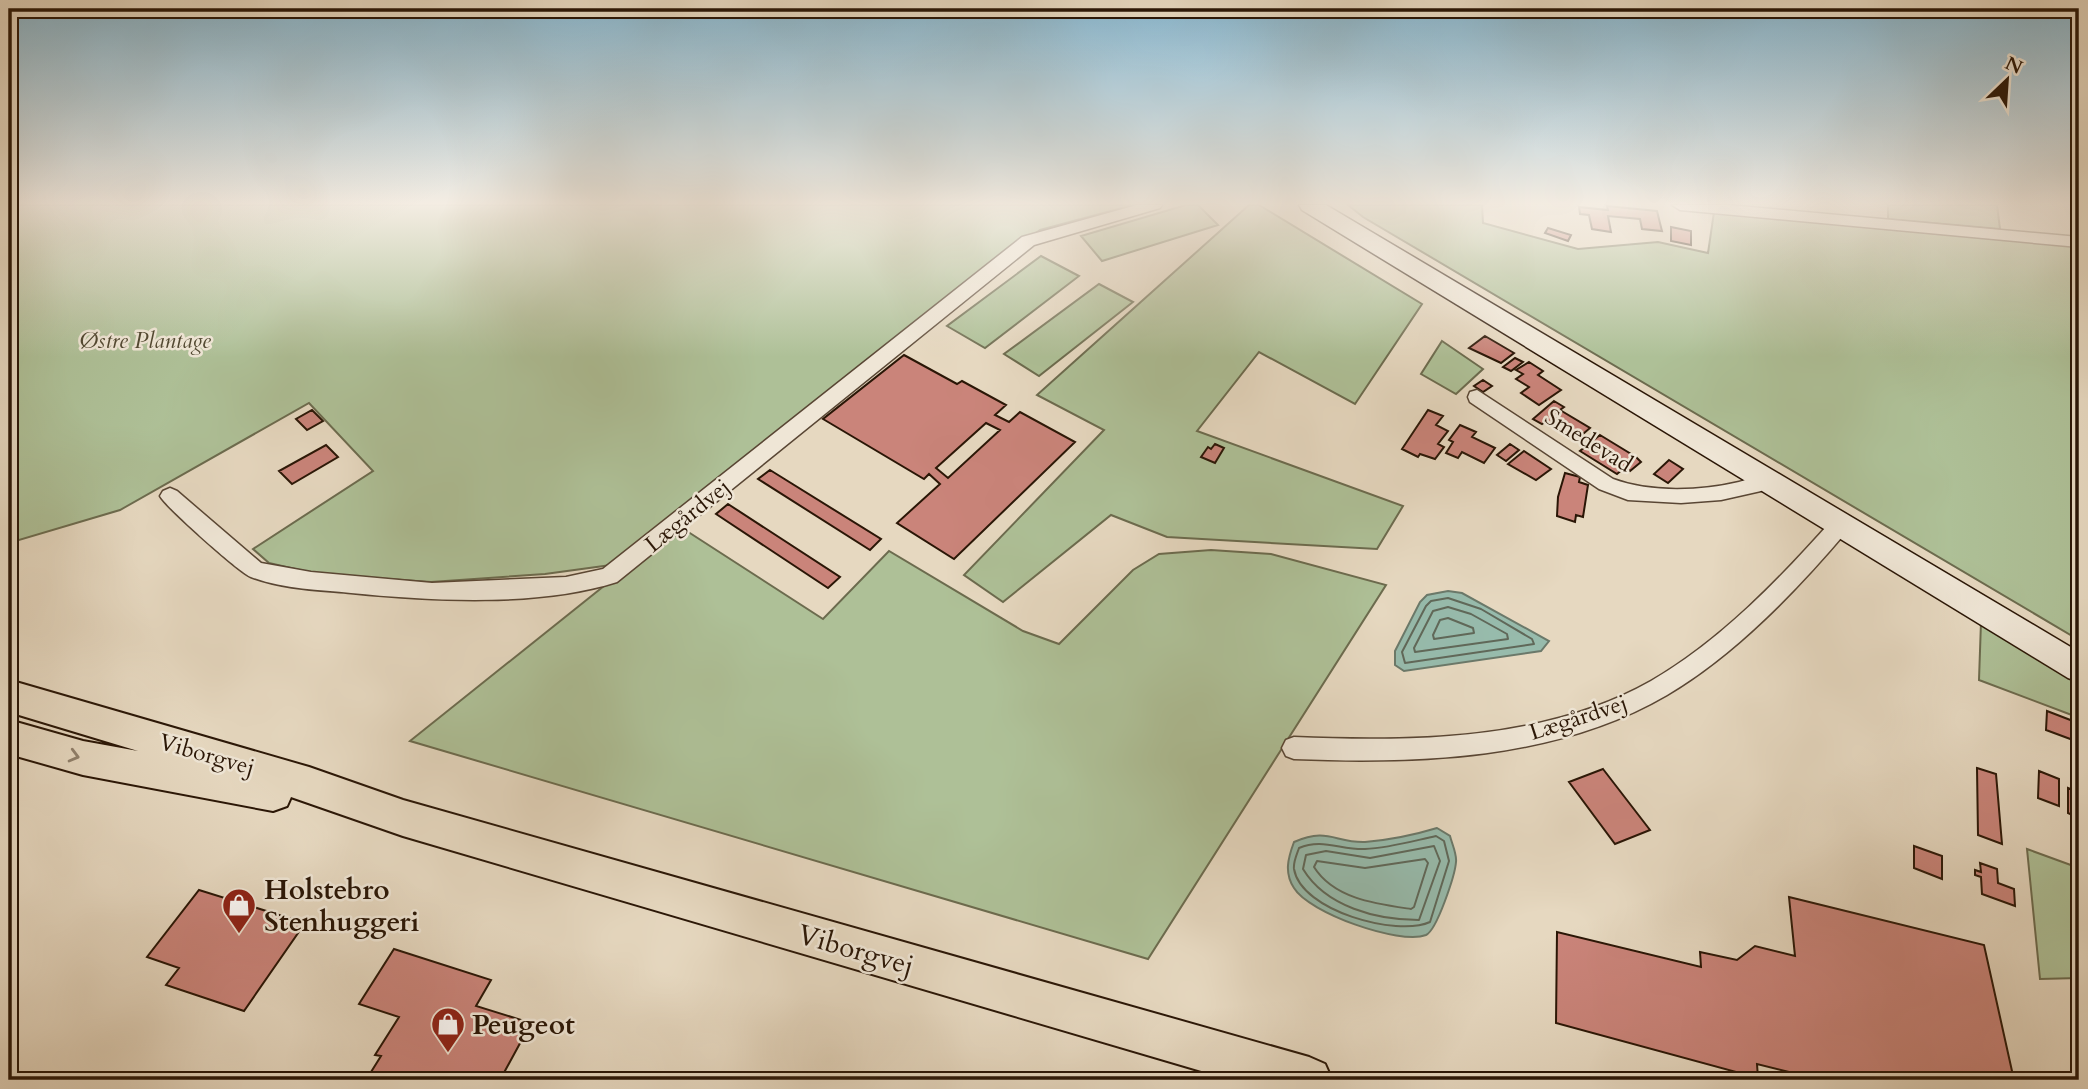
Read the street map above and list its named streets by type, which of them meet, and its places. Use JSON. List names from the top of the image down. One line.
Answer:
{"streets":{"main road":["Viborgvej"],"street":["Smedevad","Lægårdvej"]},"parks":["Østre Plantage"],"places":{"shop":["Holstebro Stenhuggeri","Peugeot"]},"north":"top right"}
